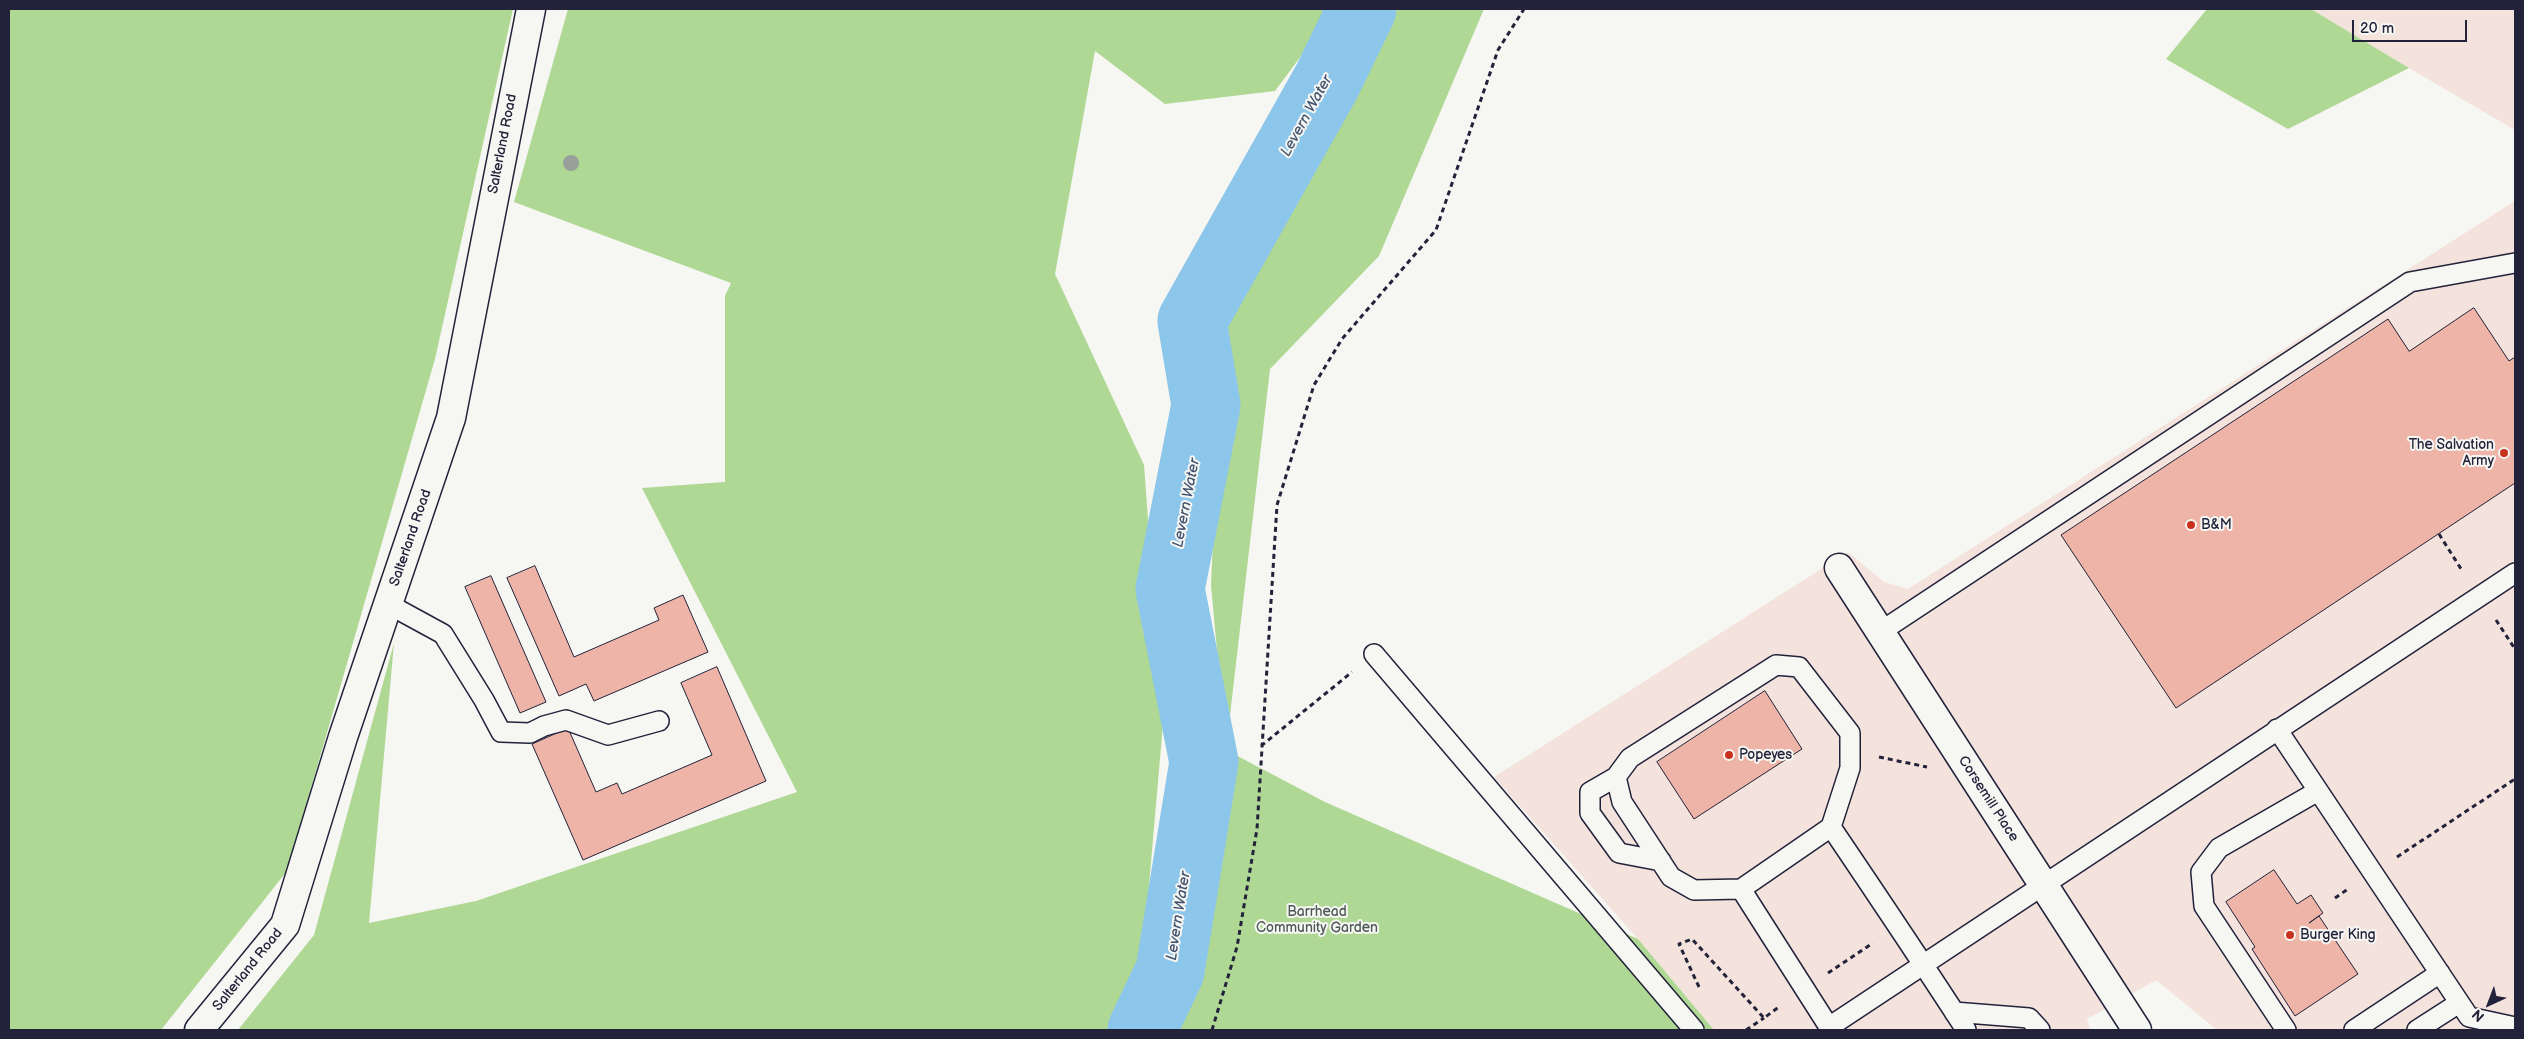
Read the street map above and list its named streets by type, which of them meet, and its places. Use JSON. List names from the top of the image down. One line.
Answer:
{"streets":{"street":["Salterland Road","Corsemill Place"]},"water":["Levern Water"],"parks":["Barrhead Community Garden"],"places":["The Salvation Army","B&M","Popeyes","Burger King"],"scale_bar":"20 m","north":"bottom left"}
